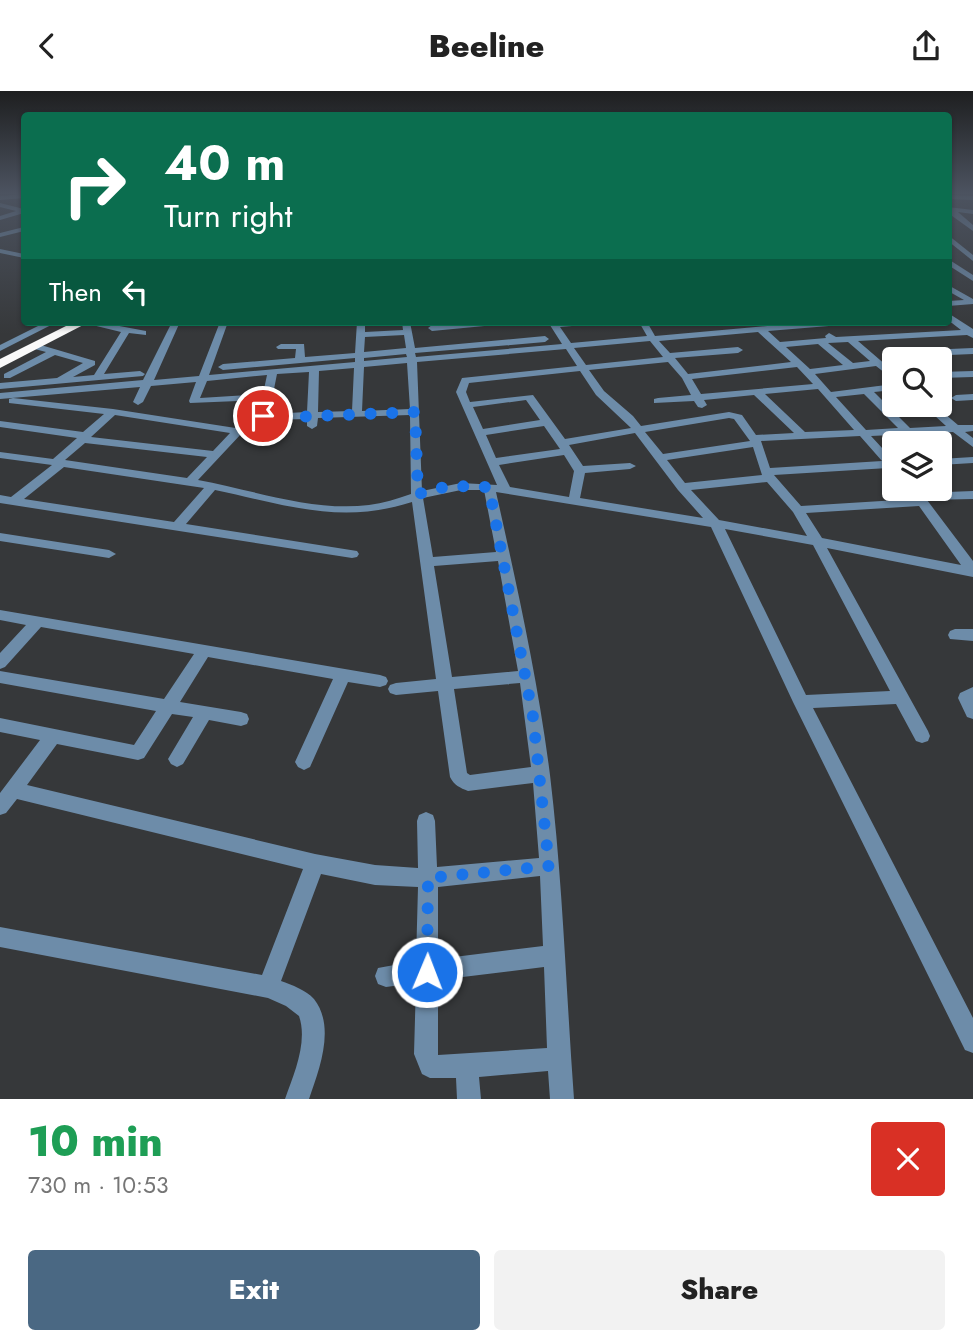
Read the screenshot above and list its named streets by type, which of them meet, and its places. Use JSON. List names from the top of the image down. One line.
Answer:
{"page":{"header":"Beeline","turn":["40 m","Turn right"],"then":"Then","heading":["10 min","730 m · 10:53"],"buttons":["Exit","Share"]}}
